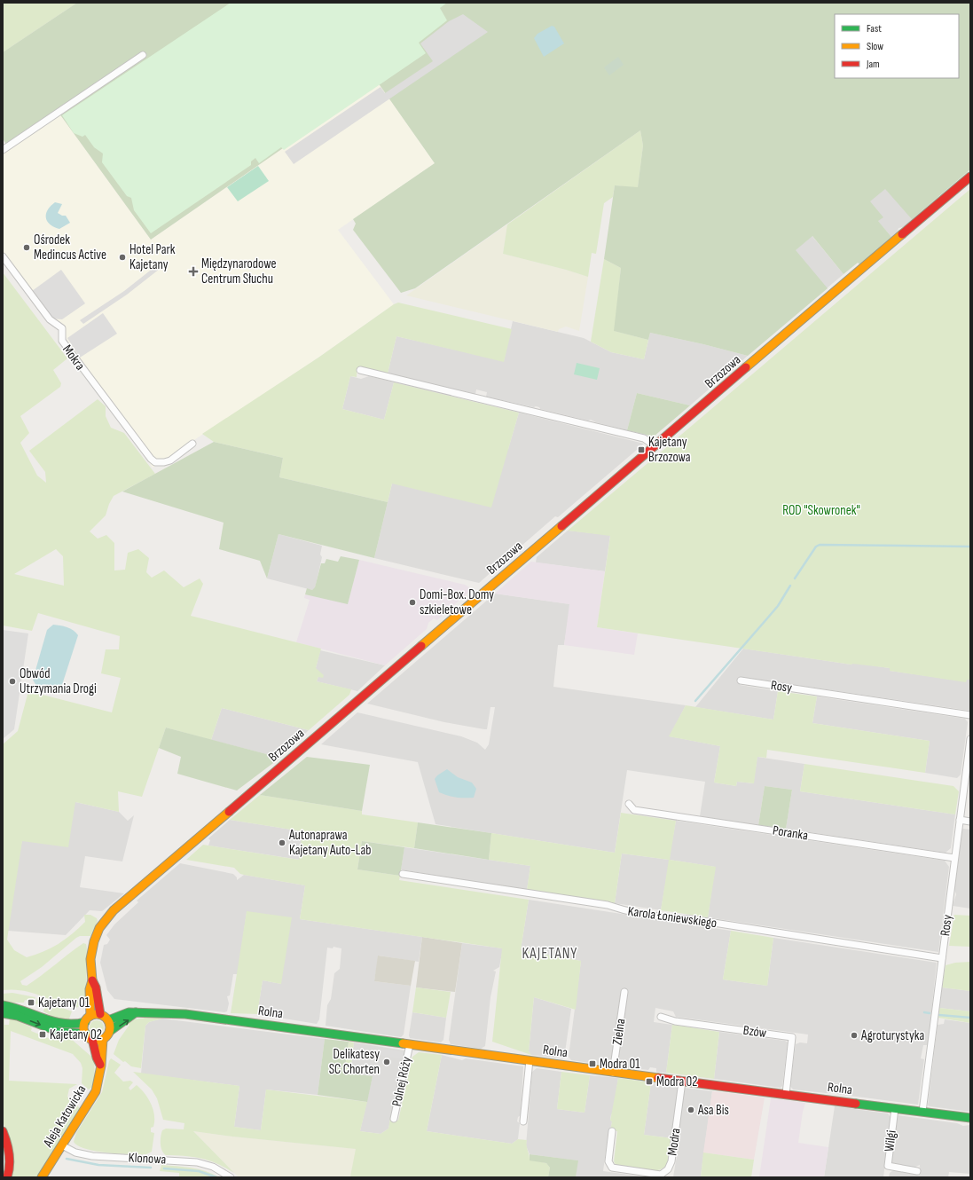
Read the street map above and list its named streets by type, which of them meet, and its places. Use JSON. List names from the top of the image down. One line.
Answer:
{"streets":{"main road":["Brzozowa","Rolna","Aleja Katowicka"],"street":["Mokra","Rosy","Poranka","Karola Łoniewskiego","Zielna","Bzów","Polnej Róży","Wilgi","Modra","Klonowa"]},"crossings":[["Brzozowa","Rolna"],["Brzozowa","Aleja Katowicka"],["Rosy","Poranka"],["Rosy","Karola Łoniewskiego"],["Rosy","Rolna"],["Rolna","Zielna"],["Rolna","Bzów"],["Rolna","Polnej Róży"],["Rolna","Aleja Katowicka"],["Rolna","Wilgi"],["Rolna","Modra"],["Aleja Katowicka","Klonowa"]],"districts":["KAJETANY"],"parks":["ROD \"Skowronek\""],"places":{"other":["Ośrodek Medincus Active","Hotel Park Kajetany","Domi-Box. Domy szkieletowe","Obwód Utrzymania Drogi","Autonaprawa Kajetany Auto-Lab","Agroturystyka","Delikatesy SC Chorten","Asa Bis"],"health":["Międzynarodowe Centrum Słuchu"],"transit":["Kajetany Brzozowa","Kajetany 01","Kajetany 02","Modra 01","Modra 02"]},"legend":["Fast","Slow","Jam"]}
